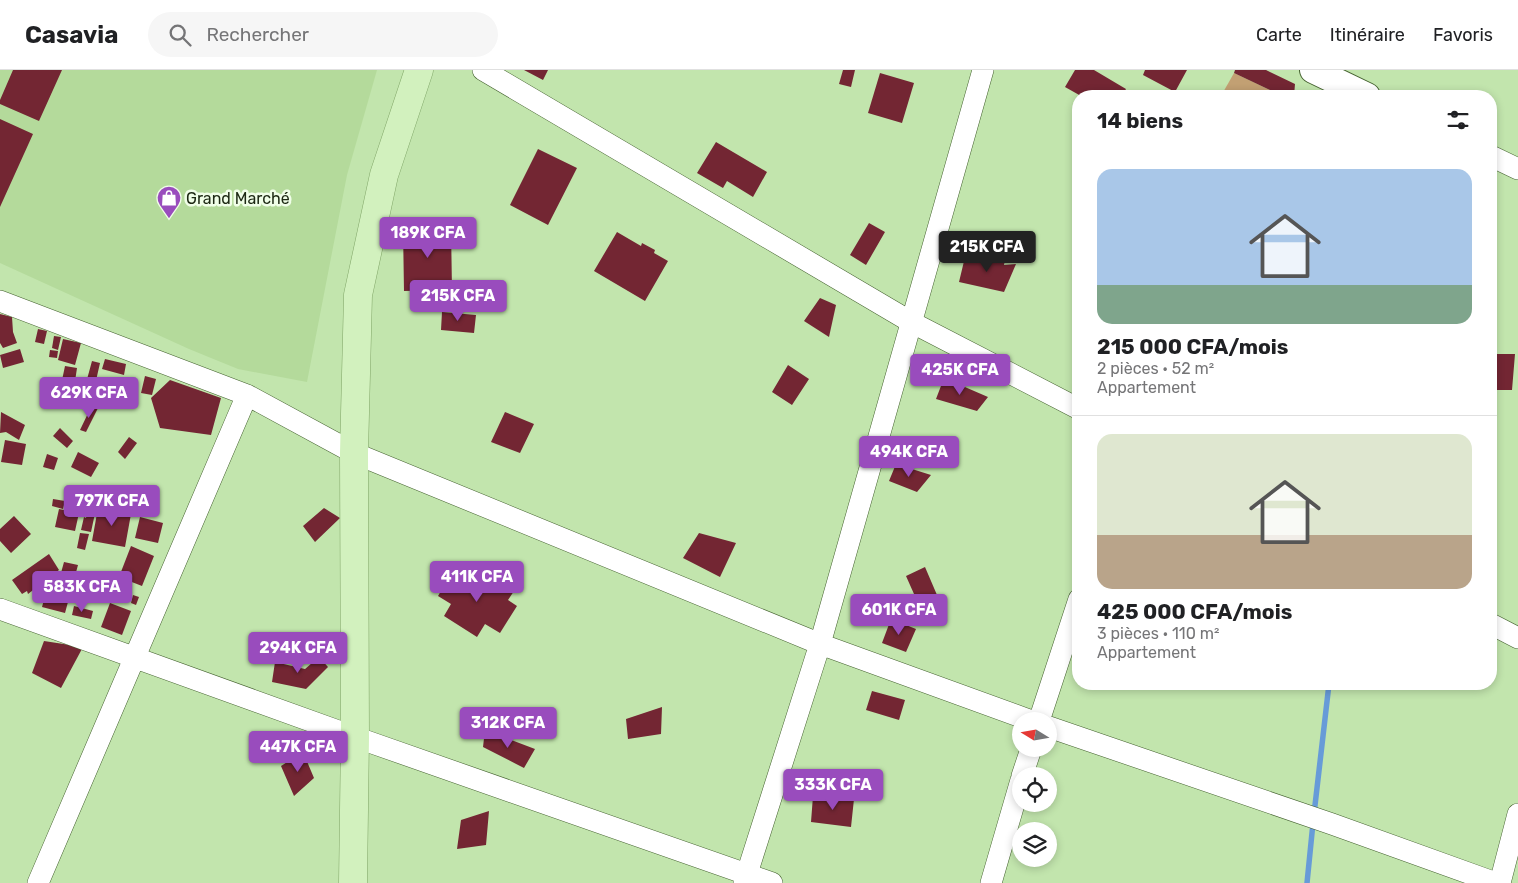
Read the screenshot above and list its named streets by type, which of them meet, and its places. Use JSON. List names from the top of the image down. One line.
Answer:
{"places":{"shop":["Grand Marché"]},"north":"left","page":{"header":"Casavia","search":"Rechercher","nav":["Carte","Itinéraire","Favoris"],"heading":"14 biens","list":[{"name":"215 000 CFA/mois","note":"2 pièces · 52 m² · Appartement"},{"name":"425 000 CFA/mois","note":"3 pièces · 110 m² · Appartement"}],"price":["189K CFA","215K CFA","215K CFA","425K CFA","629K CFA","494K CFA","797K CFA","411K CFA","583K CFA","601K CFA","294K CFA","312K CFA","447K CFA","333K CFA"]}}
